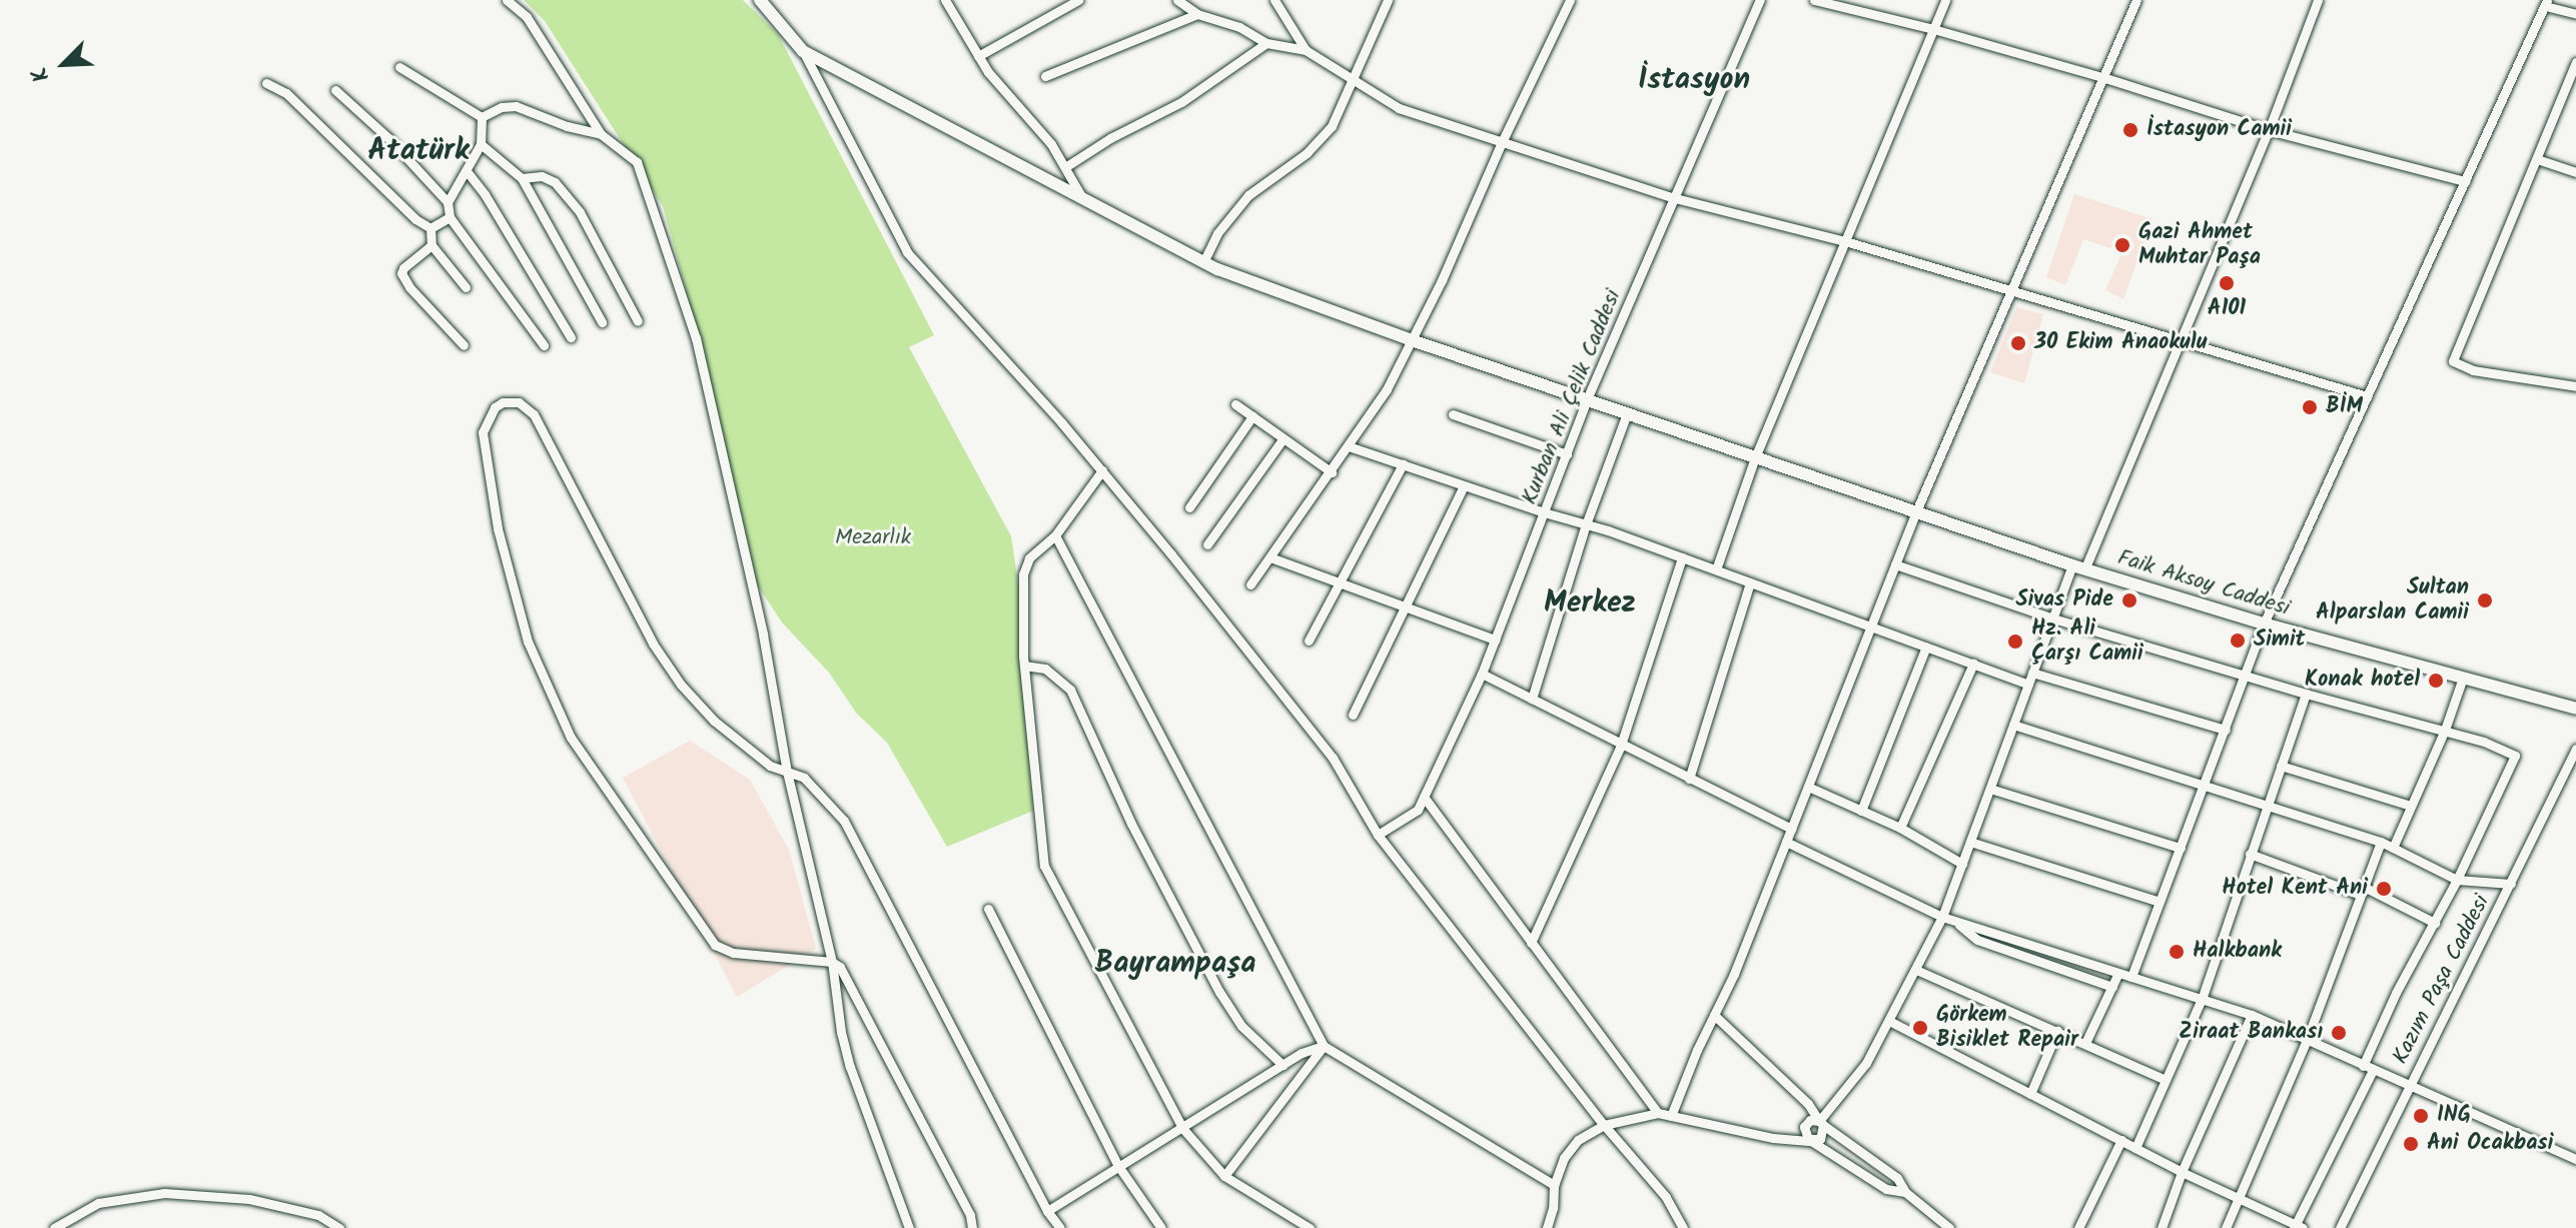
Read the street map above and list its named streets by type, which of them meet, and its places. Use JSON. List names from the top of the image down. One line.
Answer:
{"streets":{"main road":["Faik Aksoy Caddesi"],"street":["Kurban Ali Çelik Caddesi","Kazım Paşa Caddesi"]},"crossings":[["Kurban Ali Çelik Caddesi","Faik Aksoy Caddesi"]],"districts":["İstasyon","Atatürk","Merkez","Bayrampaşa"],"parks":["Mezarlık"],"places":["İstasyon Camii","Gazi Ahmet Muhtar Paşa","A101","30 Ekim Anaokulu","BİM","Sivas Pide","Sultan Alparslan Camii","Simit","Hz. Ali Çarşı Camii","Konak hotel","Hotel Kent Ani","Halkbank","Görkem Bisiklet Repair","Ziraat Bankası","ING","Ani Ocakbasi"],"north":"bottom left"}
